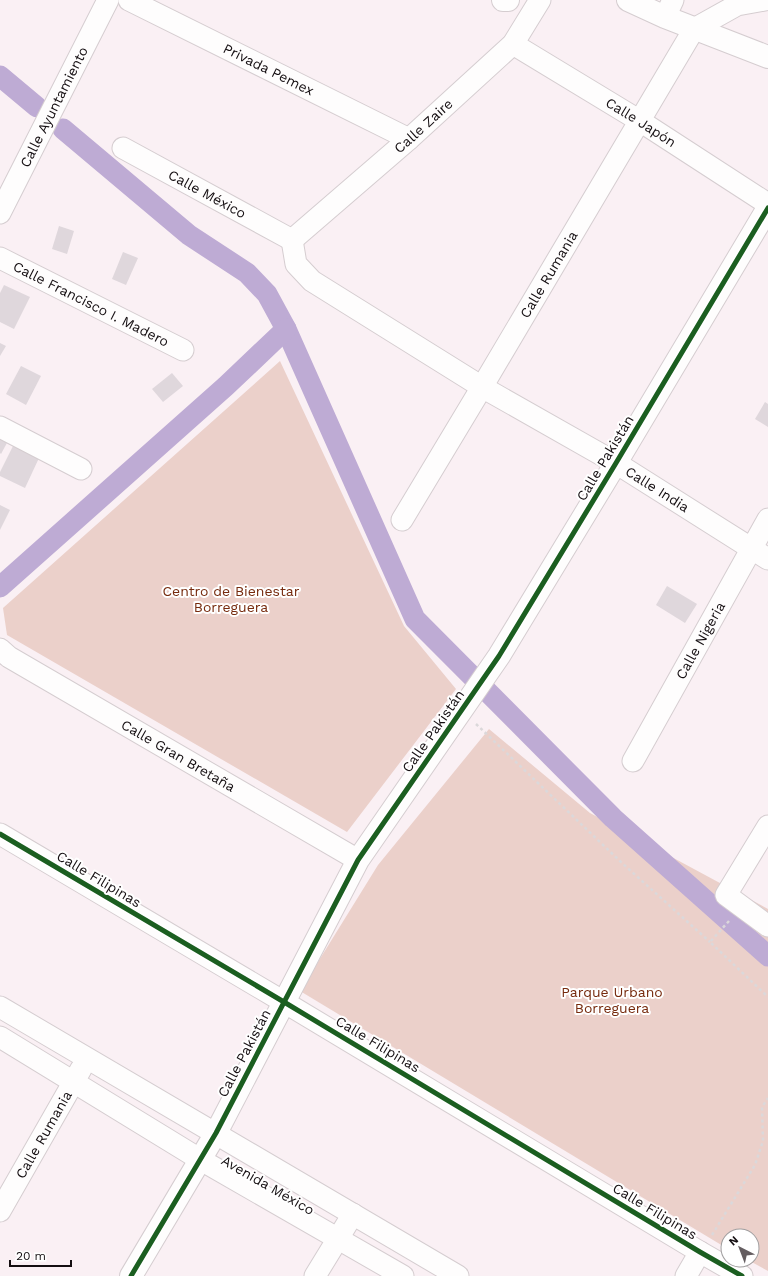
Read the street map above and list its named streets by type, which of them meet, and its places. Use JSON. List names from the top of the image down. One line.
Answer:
{"streets":{"street":["Privada Pemex","Calle Ayuntamiento","Calle Japón","Calle Zaire","Calle México","Calle Rumania","Calle Francisco I. Madero","Calle Pakistán","Calle India","Calle Nigeria","Calle Gran Bretaña","Calle Filipinas","Avenida México"]},"crossings":[["Privada Pemex","Calle Zaire"],["Calle Japón","Calle Zaire"],["Calle Japón","Calle Rumania"],["Calle Zaire","Calle México"],["Calle Zaire","Calle India"],["Calle México","Calle India"],["Calle Rumania","Calle India"],["Calle Rumania","Avenida México"],["Calle Pakistán","Calle India"],["Calle Pakistán","Calle Gran Bretaña"],["Calle Pakistán","Calle Filipinas"],["Calle Pakistán","Avenida México"],["Calle India","Calle Nigeria"]],"parks":["Centro de Bienestar Borreguera","Parque Urbano Borreguera"],"scale_bar":"20 m","north":"top left"}
